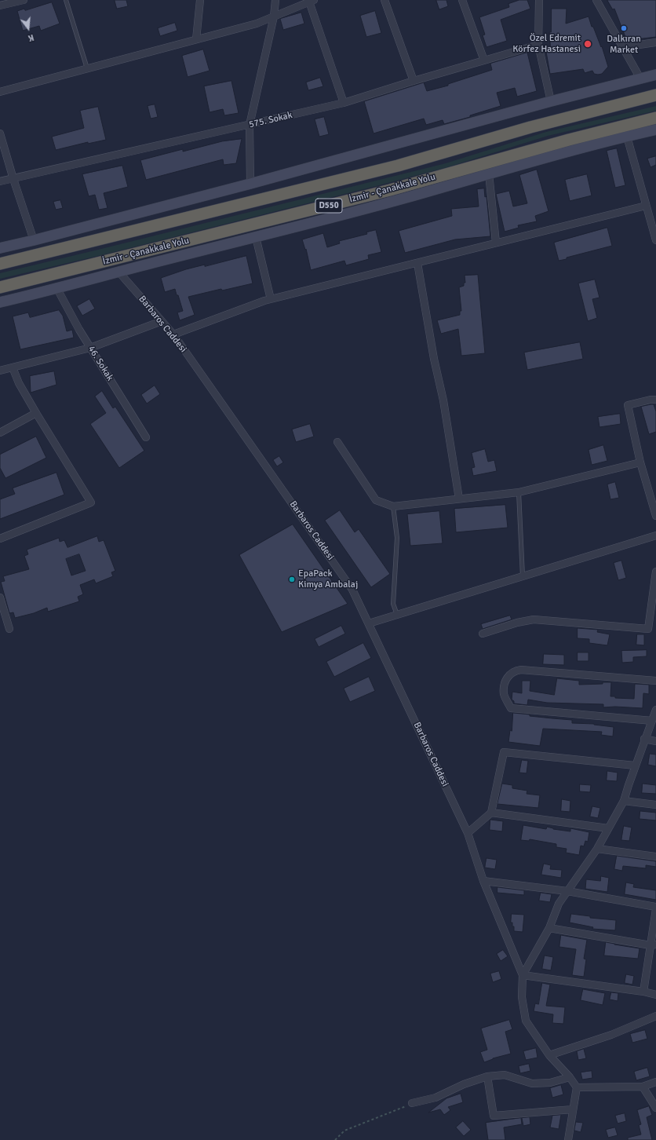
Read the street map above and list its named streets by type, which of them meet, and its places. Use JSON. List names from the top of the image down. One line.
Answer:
{"streets":{"highway":["İzmir - Çanakkale Yolu","D550"],"street":["575. Sokak","Barbaros Caddesi","46. Sokak"]},"places":["Dalkıran Market","Özel Edremit Körfez Hastanesi","EpaPack Kimya Ambalaj"],"north":"bottom"}
